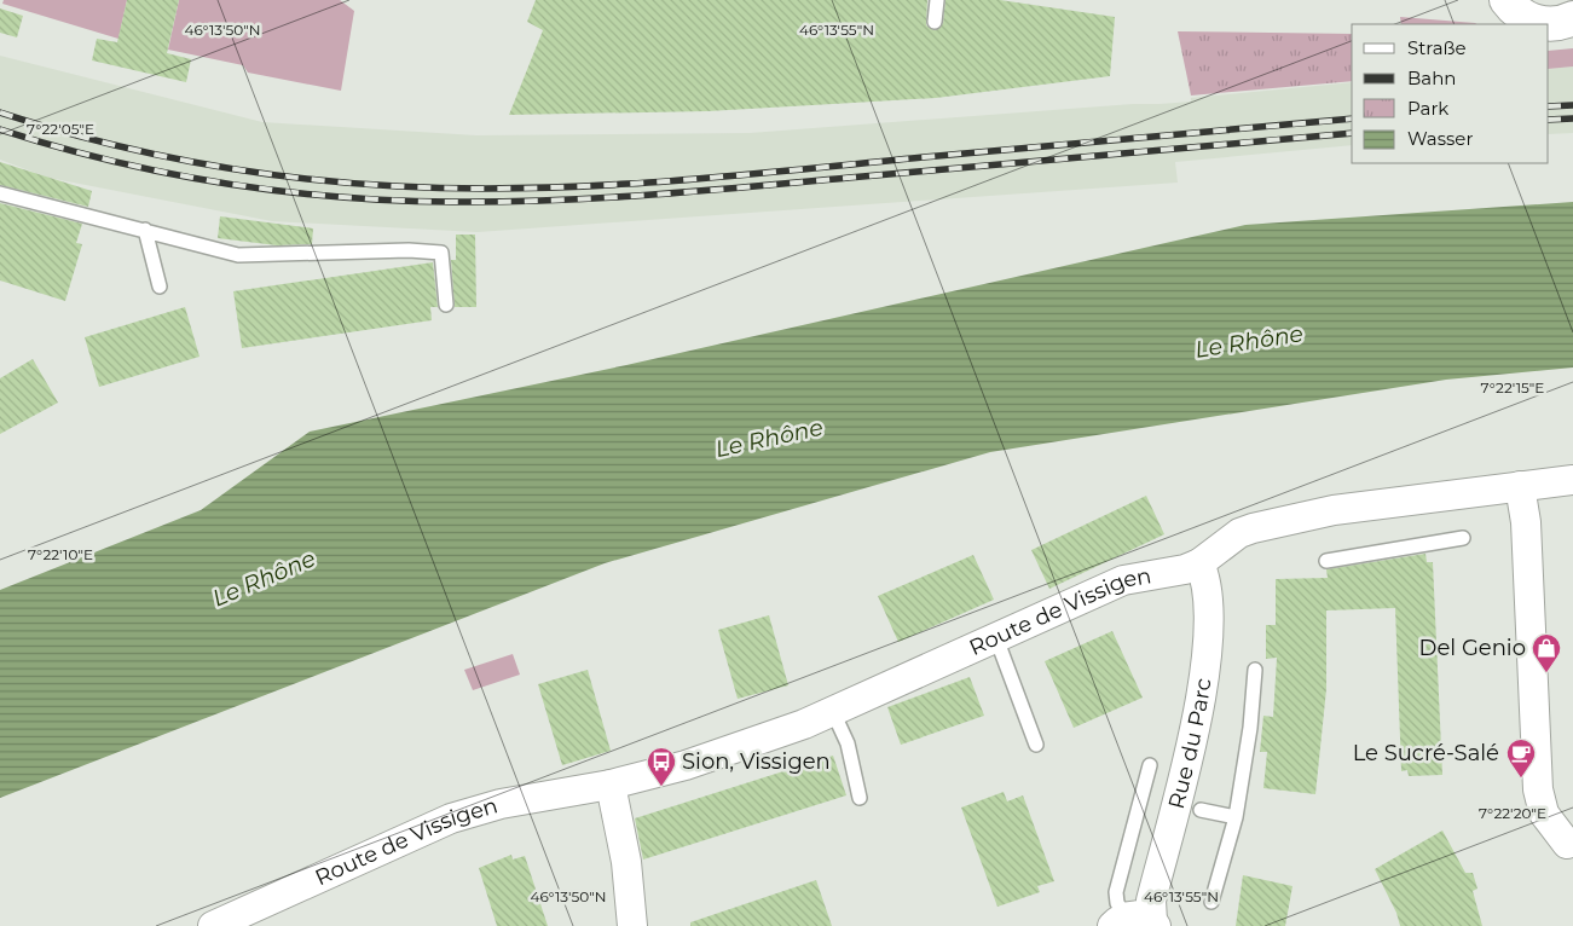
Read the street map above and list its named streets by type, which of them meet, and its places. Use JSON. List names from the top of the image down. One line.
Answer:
{"streets":{"street":["Route de Vissigen","Rue du Parc"]},"crossings":[["Route de Vissigen","Rue du Parc"]],"water":["Le Rhône"],"places":{"shop":["Del Genio"],"cafe":["Le Sucré-Salé"],"bus stop":["Sion, Vissigen"]},"legend":["Straße","Bahn","Park","Wasser"],"coordinates":["46°13'50\"N","46°13'55\"N","7°22'05\"E","7°22'15\"E","7°22'10\"E","7°22'20\"E"]}
